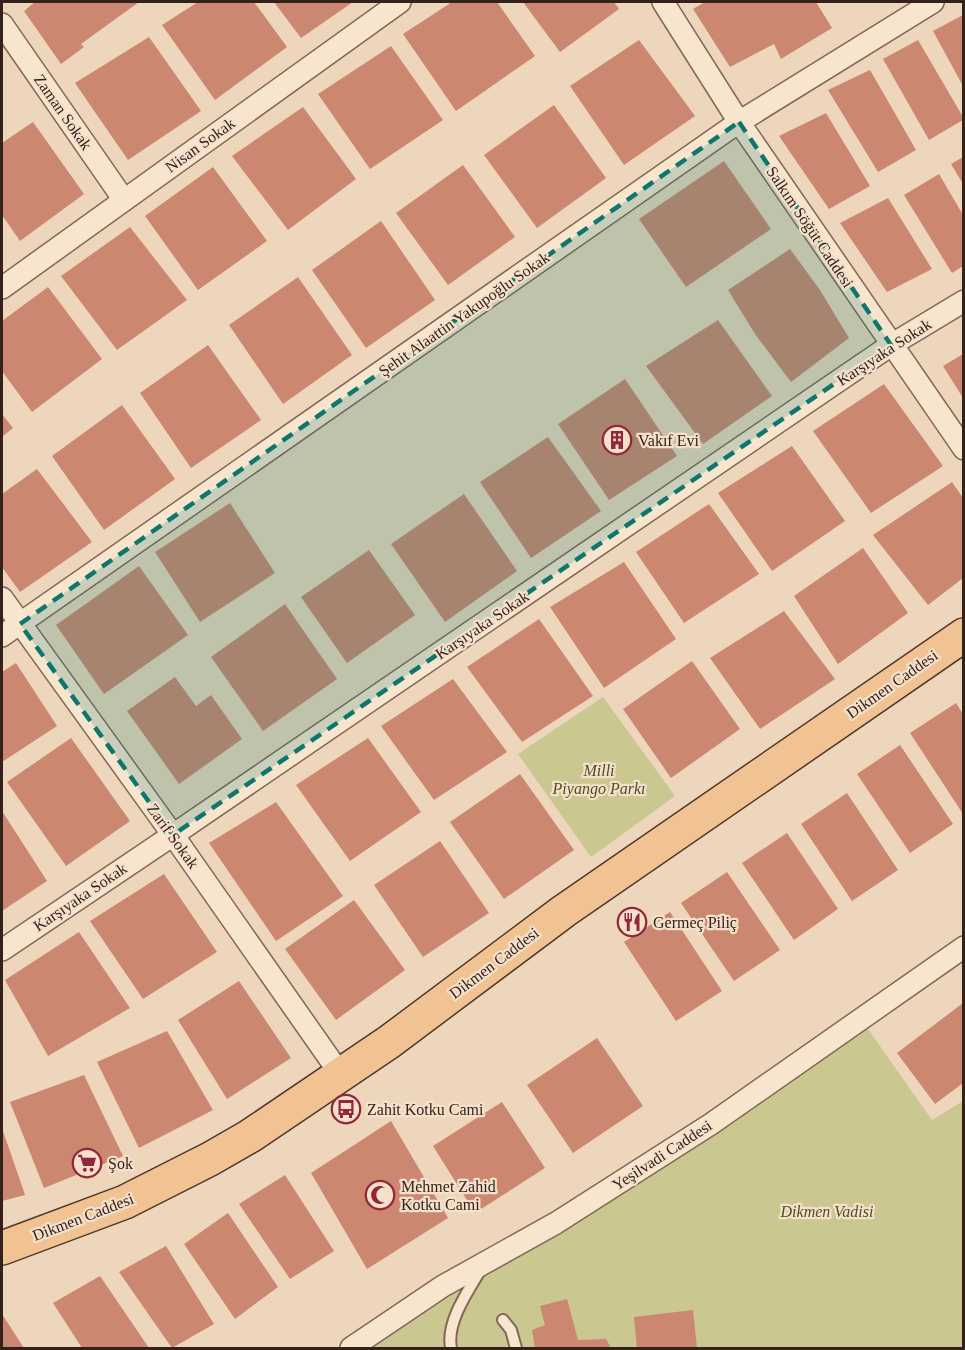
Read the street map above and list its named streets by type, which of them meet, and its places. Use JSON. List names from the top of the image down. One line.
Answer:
{"streets":{"main road":["Dikmen Caddesi"],"street":["Zaman Sokak","Nisan Sokak","Salkım Söğüt Caddesi","Şehit Alaattin Yakupoğlu Sokak","Karşıyaka Sokak","Zarif Sokak","Yeşilvadi Caddesi"]},"crossings":[["Zaman Sokak","Nisan Sokak"],["Salkım Söğüt Caddesi","Şehit Alaattin Yakupoğlu Sokak"],["Salkım Söğüt Caddesi","Karşıyaka Sokak"],["Şehit Alaattin Yakupoğlu Sokak","Zarif Sokak"],["Karşıyaka Sokak","Zarif Sokak"],["Dikmen Caddesi","Zarif Sokak"]],"parks":["Milli Piyango Parkı","Dikmen Vadisi"],"places":{"building":["Vakıf Evi"],"restaurant":["Germeç Piliç"],"bus stop":["Zahit Kotku Cami"],"supermarket":["Şok"],"mosque":["Mehmet Zahid Kotku Cami"]}}
